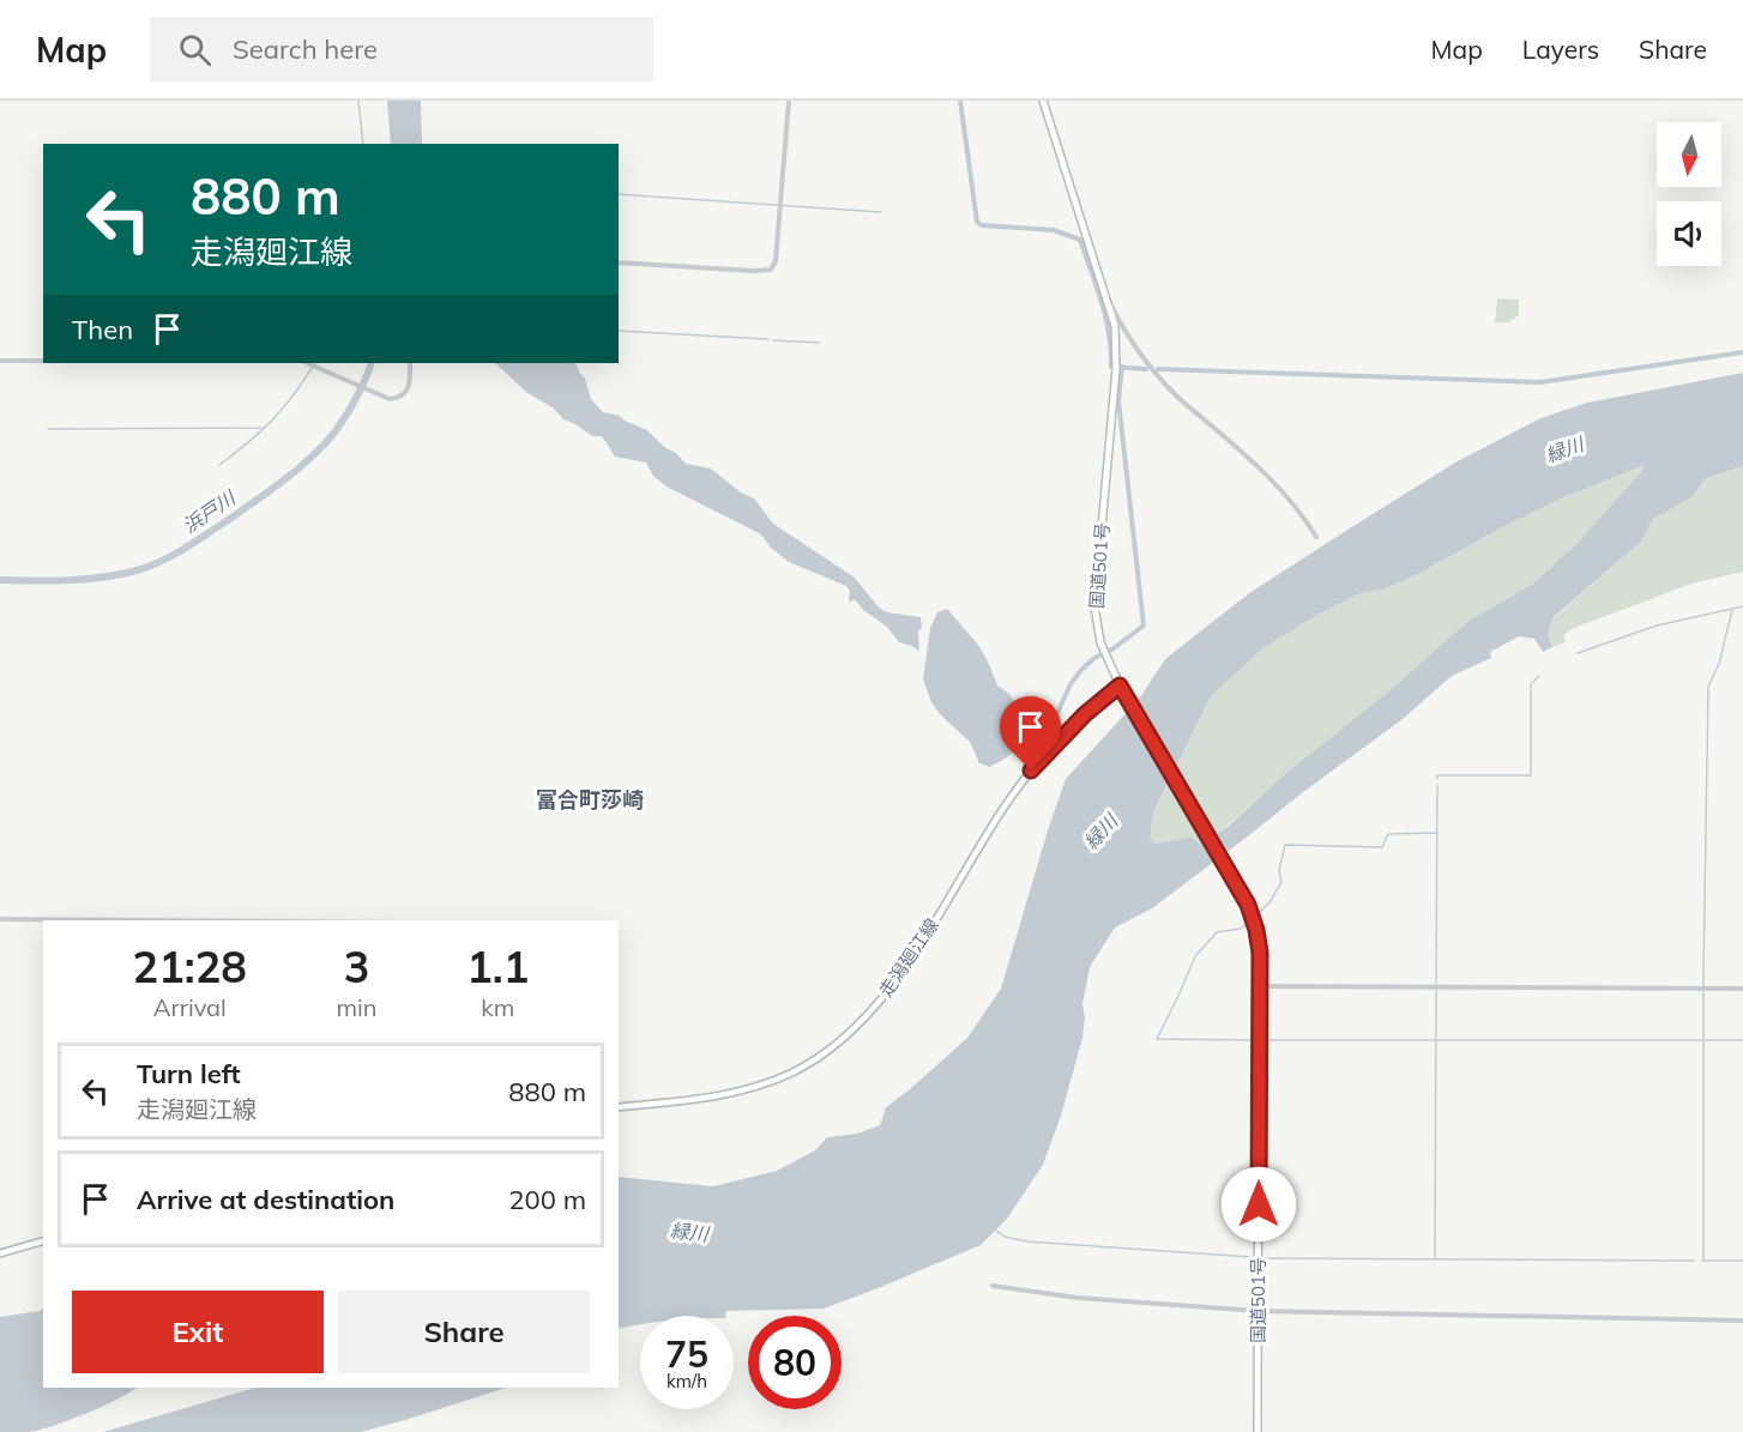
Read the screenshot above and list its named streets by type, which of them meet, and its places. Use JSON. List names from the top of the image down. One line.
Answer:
{"streets":{"highway":["国道501号"],"main road":["走潟廻江線"]},"crossings":[["国道501号","走潟廻江線"]],"districts":["富合町莎崎"],"water":["緑川","浜戸川"],"north":"bottom","page":{"header":"Map","search":"Search here","nav":["Map","Layers","Share"],"turn":["880 m","走潟廻江線"],"then":"Then","eta":["21:28","Arrival","3","min","1.1","km"],"list":[{"name":"Turn left","note":"走潟廻江線","value":"880 m"},{"name":"Arrive at destination","value":"200 m"}],"buttons":["Exit","Share"],"speed":"75 km/h","limit":"80"}}
